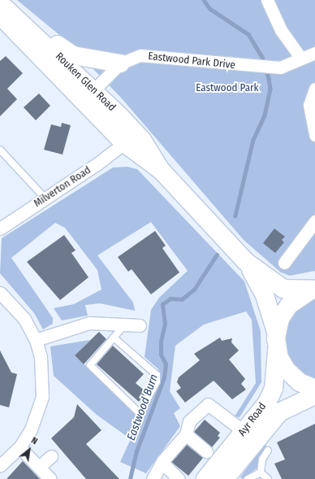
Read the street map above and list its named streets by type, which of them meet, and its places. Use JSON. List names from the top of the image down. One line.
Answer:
{"streets":{"main road":["Rouken Glen Road","Ayr Road"],"street":["Eastwood Park Drive","Milverton Road"]},"crossings":[["Eastwood Park Drive","Rouken Glen Road"],["Rouken Glen Road","Milverton Road"],["Rouken Glen Road","Ayr Road"]],"water":["Eastwood Burn"],"parks":["Eastwood Park"],"north":"top right"}
